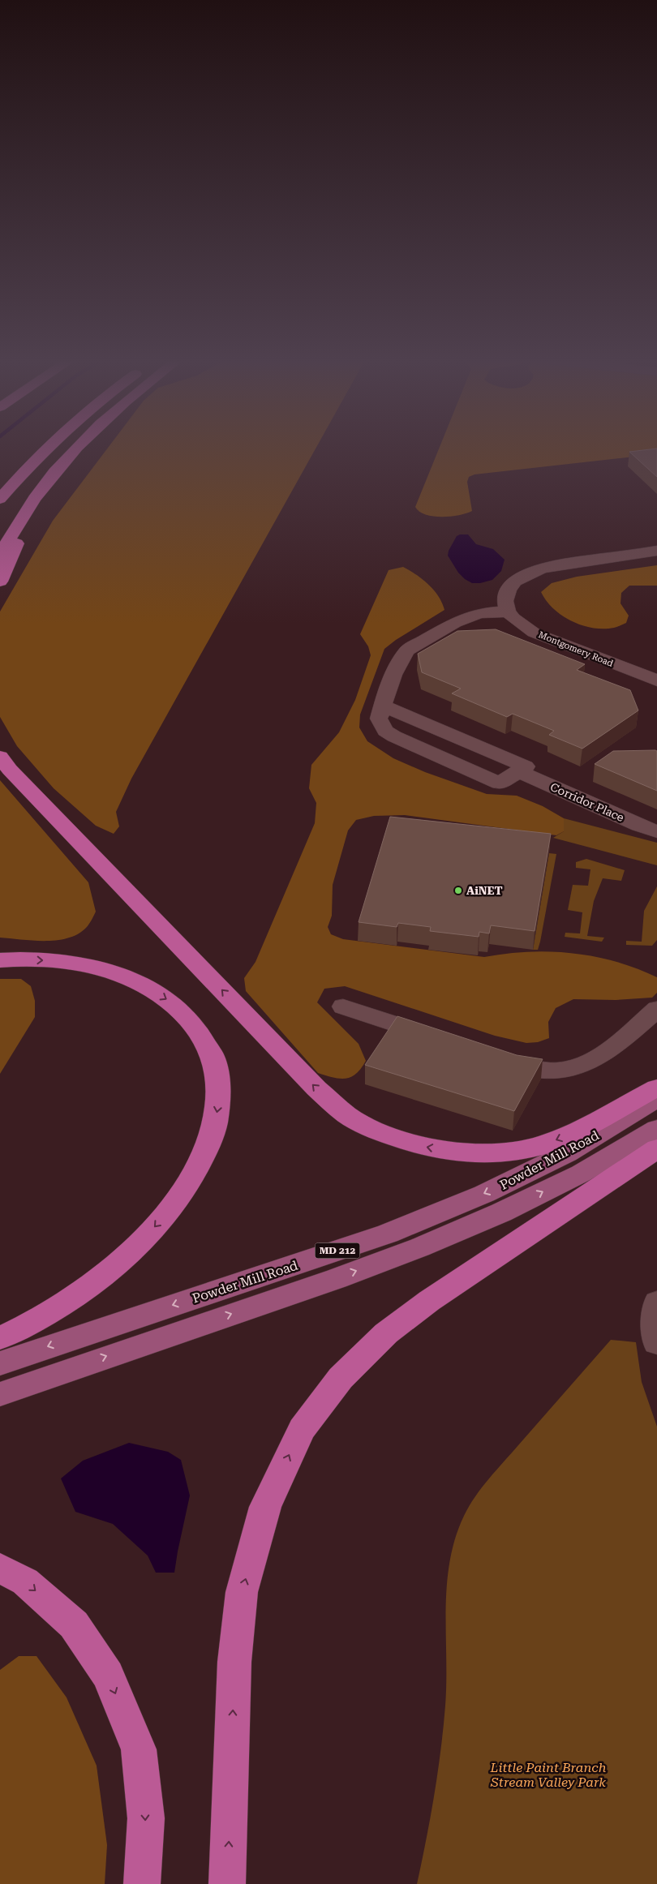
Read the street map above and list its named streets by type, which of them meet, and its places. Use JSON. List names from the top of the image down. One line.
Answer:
{"streets":{"main road":["Powder Mill Road","MD 212"],"street":["Montgomery Road","Corridor Place"]},"parks":["Little Paint Branch Stream Valley Park"],"places":["AiNET"]}
